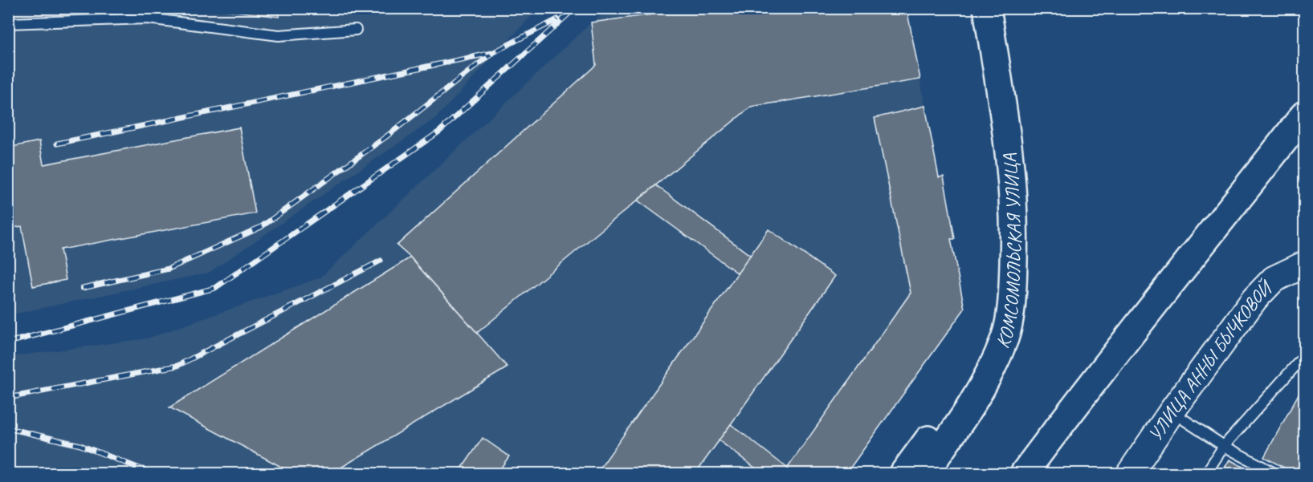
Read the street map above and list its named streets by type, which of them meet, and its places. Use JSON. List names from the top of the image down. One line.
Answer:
{"streets":{"main road":["КОМСОМОЛЬСКАЯ УЛИЦА"],"street":["УЛИЦА АННЫ БЫЧКОВОЙ"]}}
